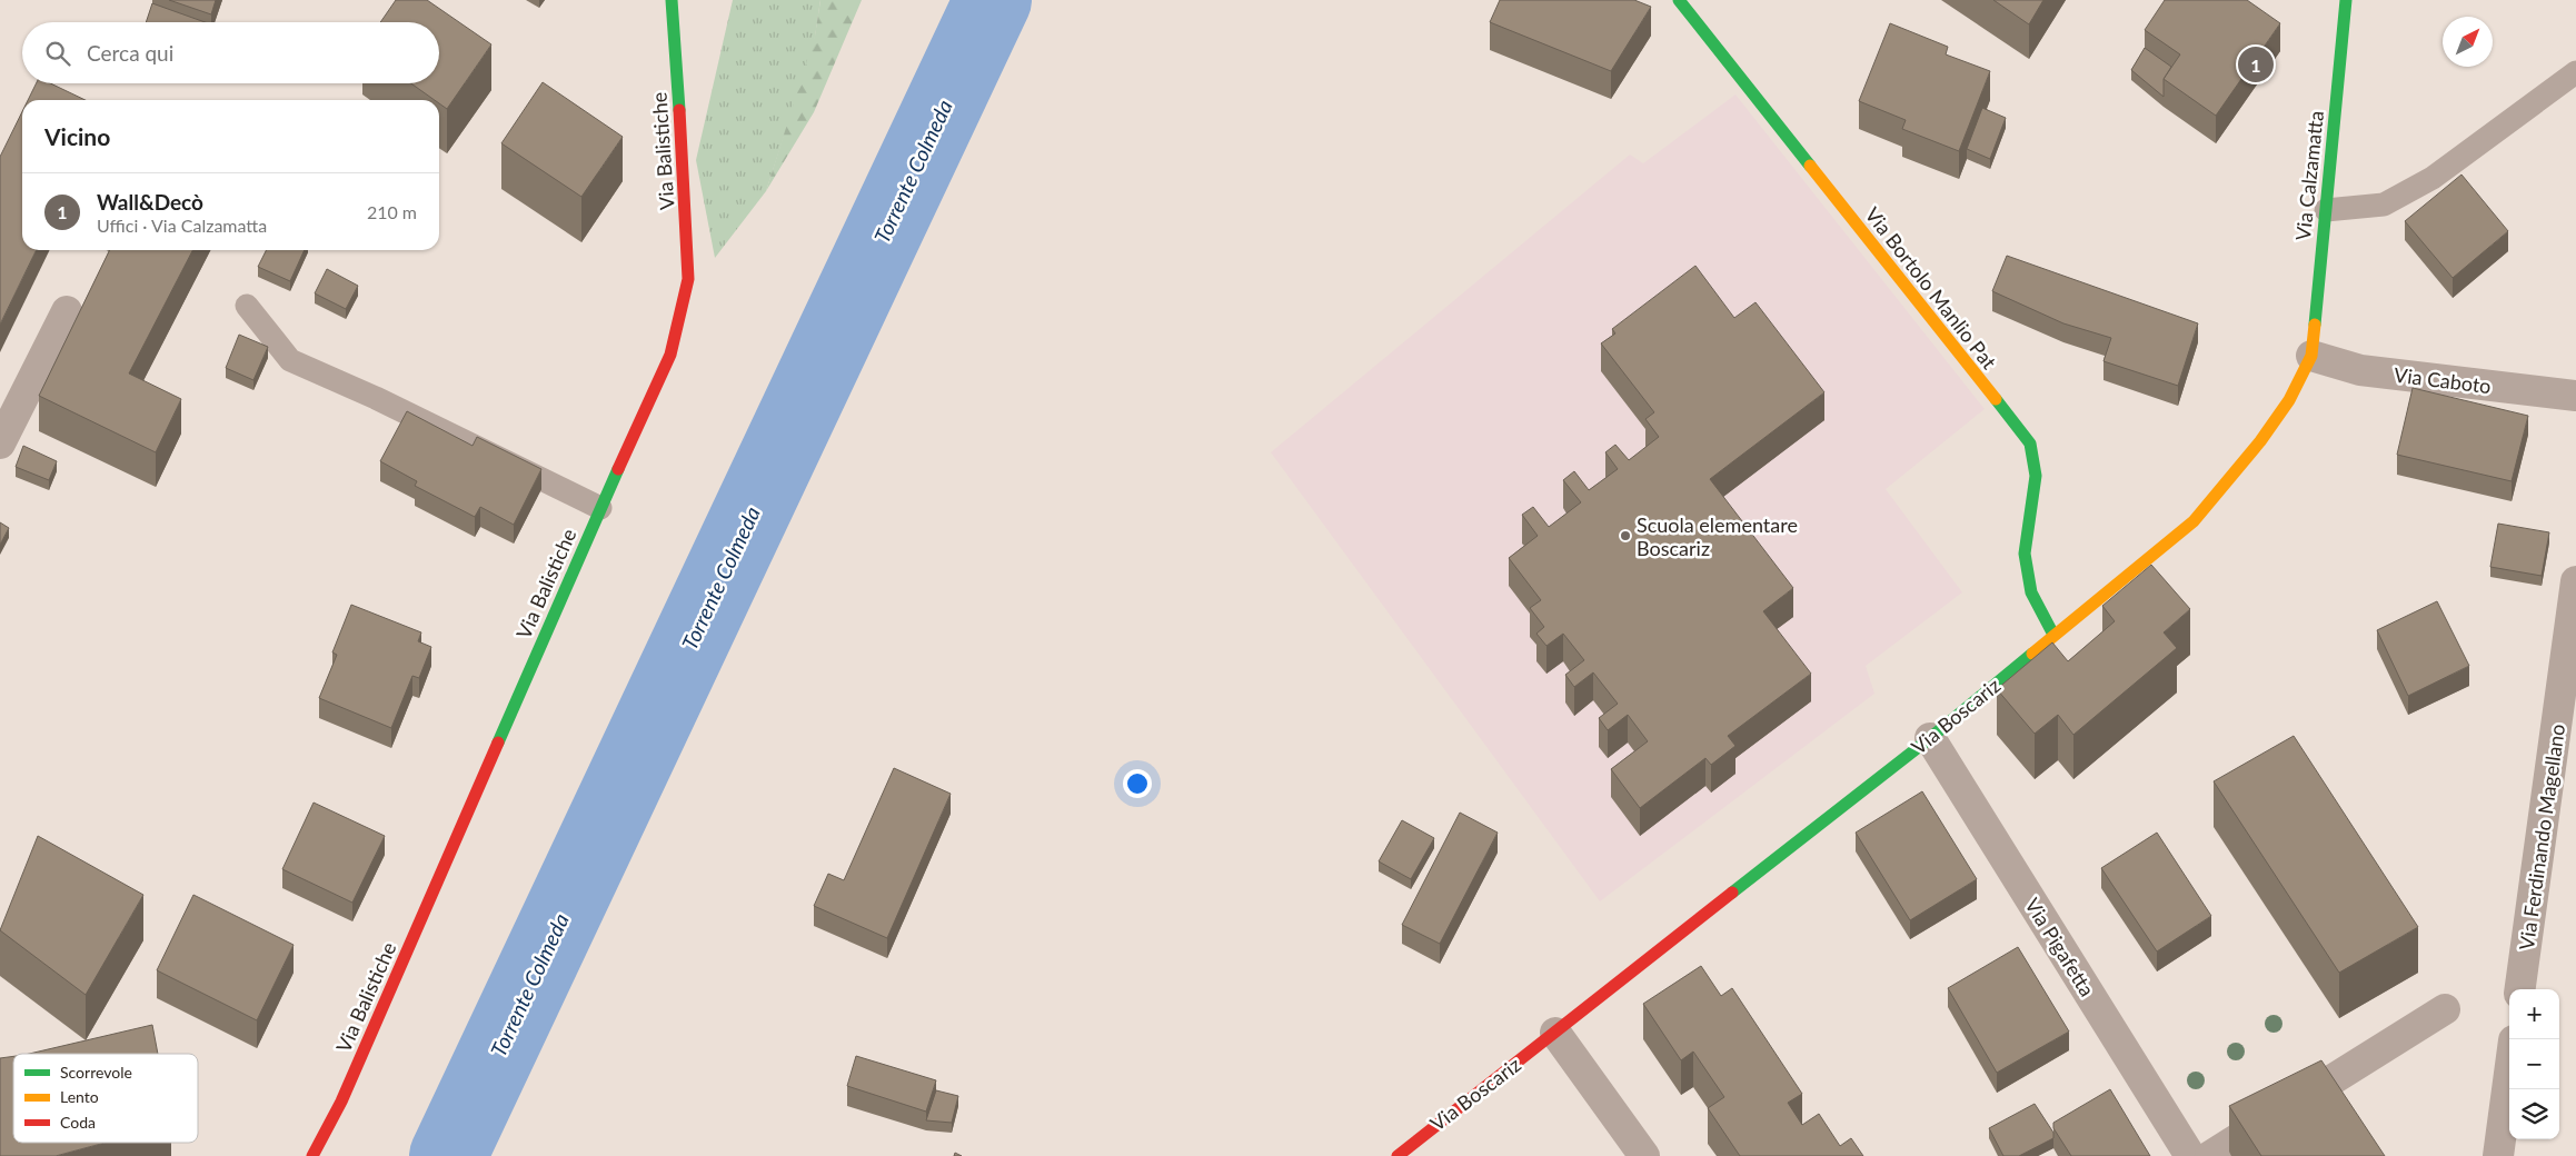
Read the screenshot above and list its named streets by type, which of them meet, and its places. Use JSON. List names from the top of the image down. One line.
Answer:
{"streets":{"street":["Via Balistiche","Via Calzamatta","Via Bortolo Manlio Pat","Via Caboto","Via Boscariz","Via Ferdinando Magellano","Via Pigafetta"]},"crossings":[["Via Calzamatta","Via Caboto"],["Via Calzamatta","Via Boscariz"],["Via Bortolo Manlio Pat","Via Boscariz"],["Via Caboto","Via Boscariz"],["Via Boscariz","Via Pigafetta"]],"water":["Torrente Colmeda"],"places":["Scuola elementare Boscariz"],"legend":["Scorrevole","Lento","Coda"],"north":"top right","page":{"search":"Cerca qui","pins":"1","heading":"Vicino","list":[{"mark":"1","name":"Wall&Decò","note":"Uffici · Via Calzamatta","value":"210 m"}],"map_buttons":["+","−"]}}
